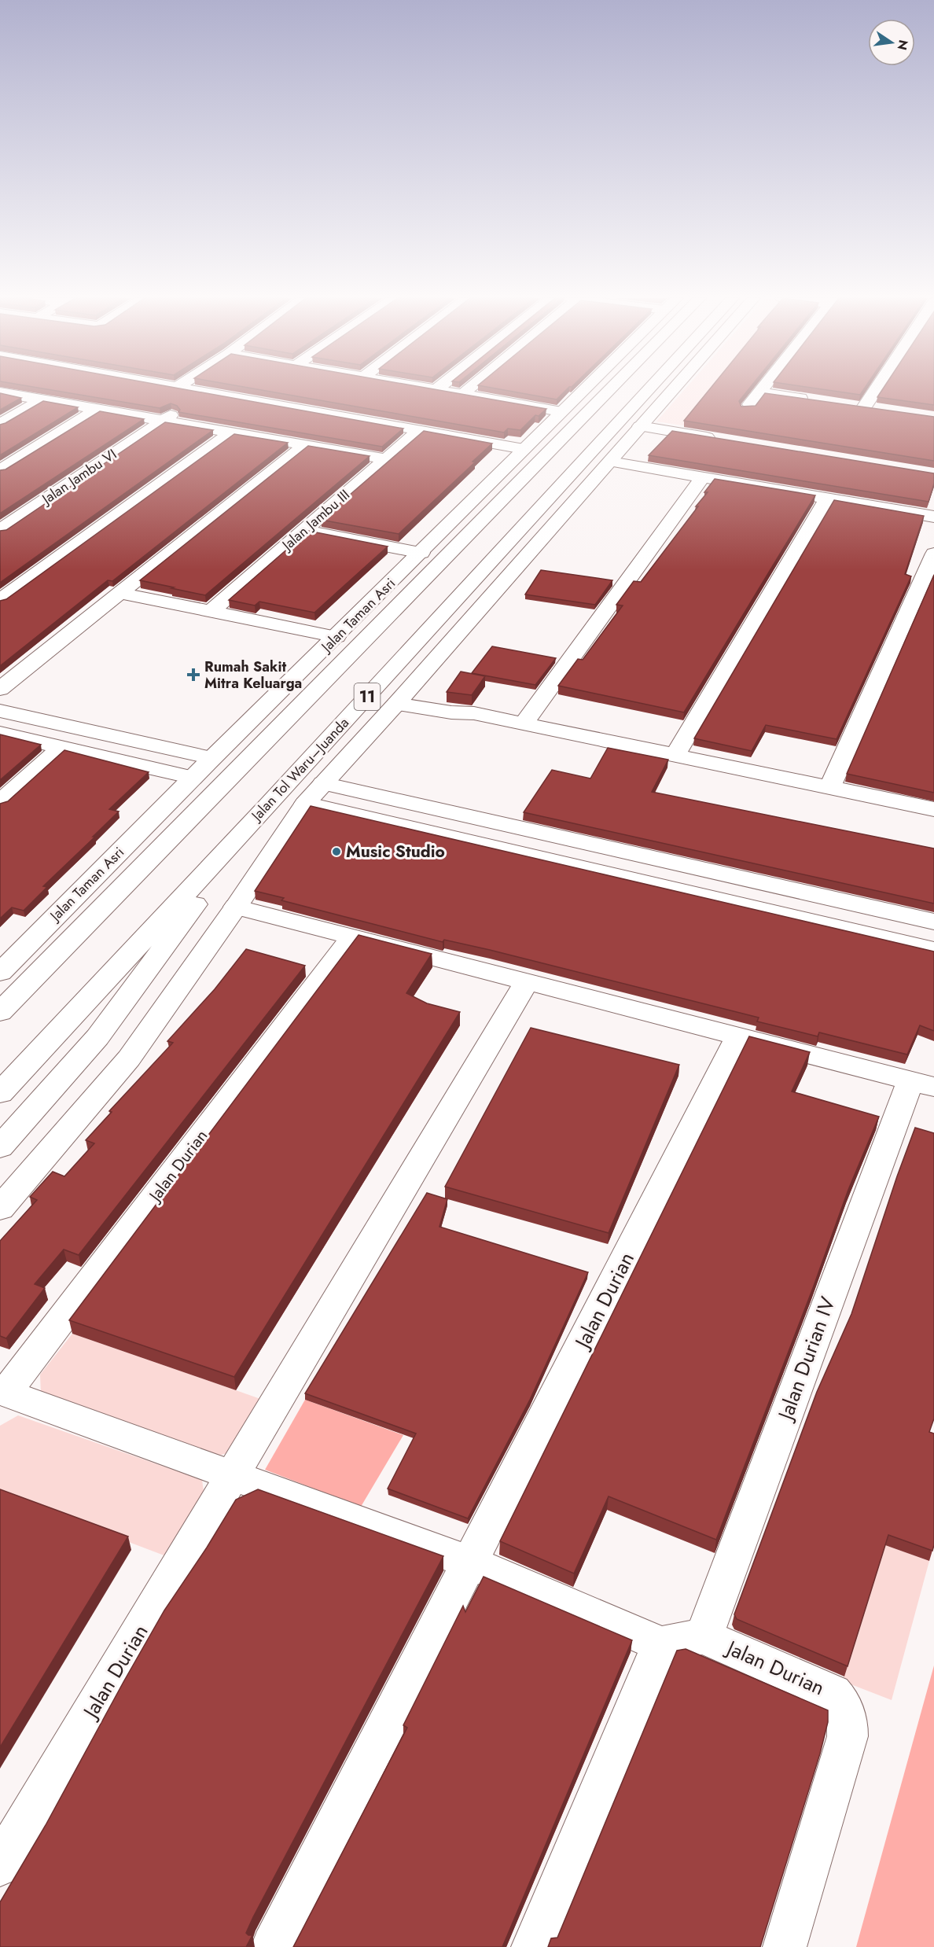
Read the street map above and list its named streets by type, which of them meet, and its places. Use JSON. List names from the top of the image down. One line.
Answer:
{"streets":{"main road":["Jalan Jambu VI","Jalan Jambu III","Jalan Taman Asri","11","Jalan Tol Waru–Juanda","Jalan Durian","Jalan Durian IV"]},"crossings":[["Jalan Durian","Jalan Durian IV"]],"places":{"health":["Rumah Sakit Mitra Keluarga"],"other":["Music Studio"]},"north":"right"}
